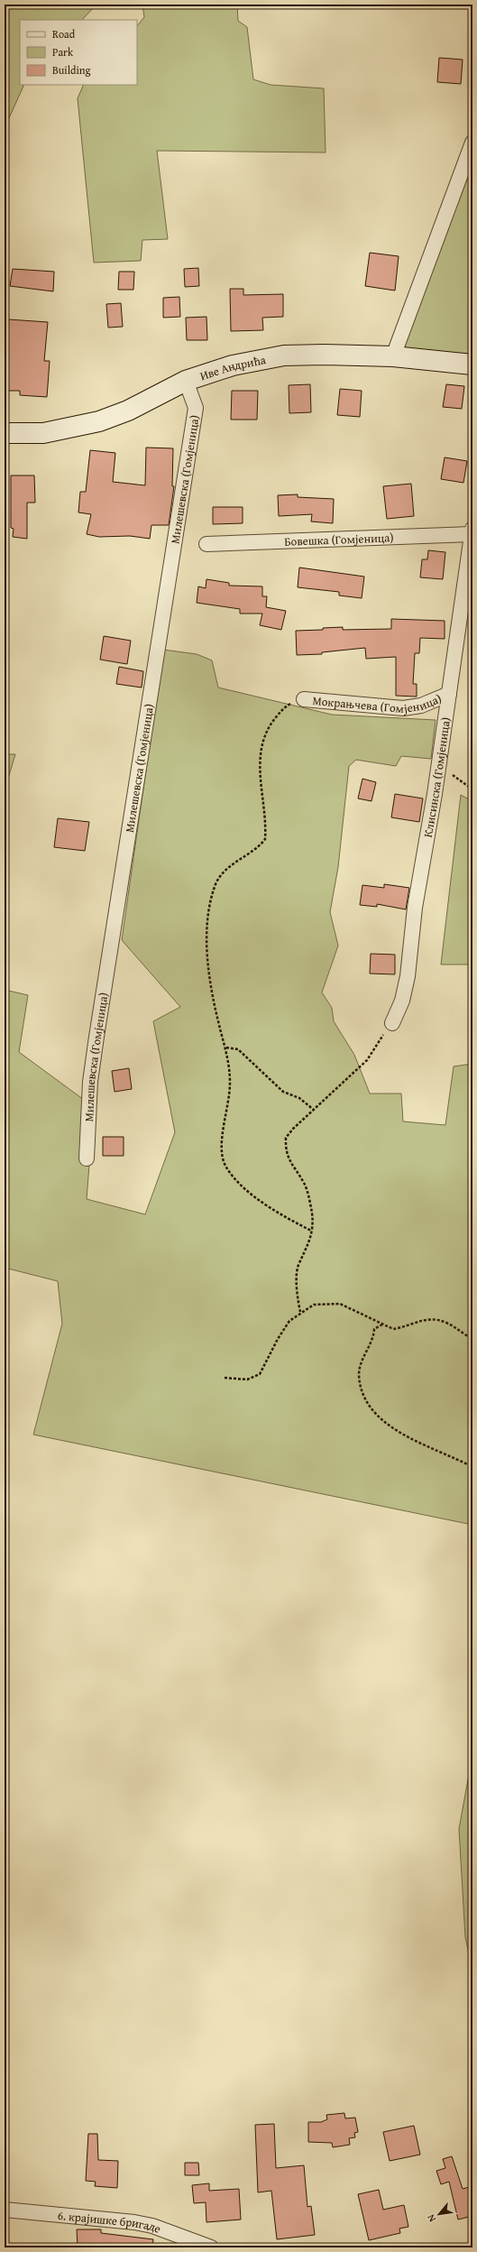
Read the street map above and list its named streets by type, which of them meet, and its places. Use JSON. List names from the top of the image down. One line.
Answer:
{"streets":{"street":["Иве Андрића","Милешевска (Гомјеница)","Бовешка (Гомјеница)","Мокрањчева (Гомјеница)","Клисинска (Гомјеница)","6. крајишке бригаде"]},"crossings":[["Иве Андрића","Милешевска (Гомјеница)"],["Бовешка (Гомјеница)","Клисинска (Гомјеница)"],["Мокрањчева (Гомјеница)","Клисинска (Гомјеница)"]],"legend":["Road","Park","Building"],"north":"bottom left"}
